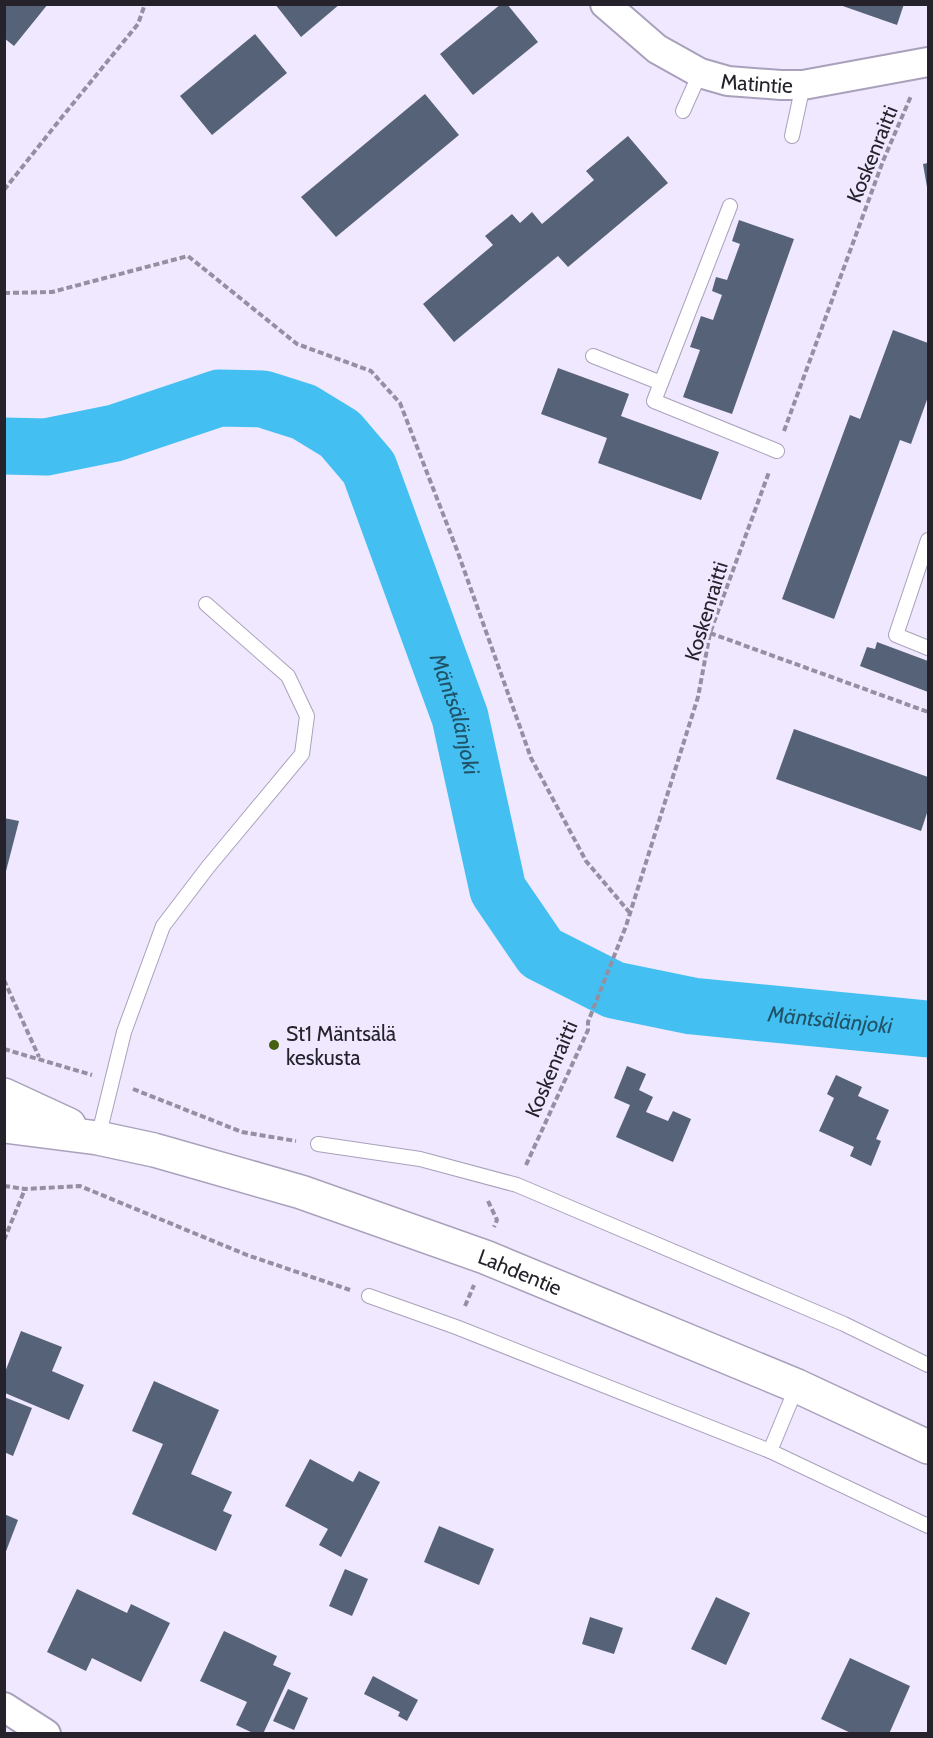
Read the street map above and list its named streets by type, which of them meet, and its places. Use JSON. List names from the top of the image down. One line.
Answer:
{"streets":{"main road":["Lahdentie"],"street":["Matintie"],"path":["Koskenraitti"]},"crossings":[["Matintie","Koskenraitti"]],"water":["Mäntsälänjoki"],"places":["St1 Mäntsälä keskusta"]}
